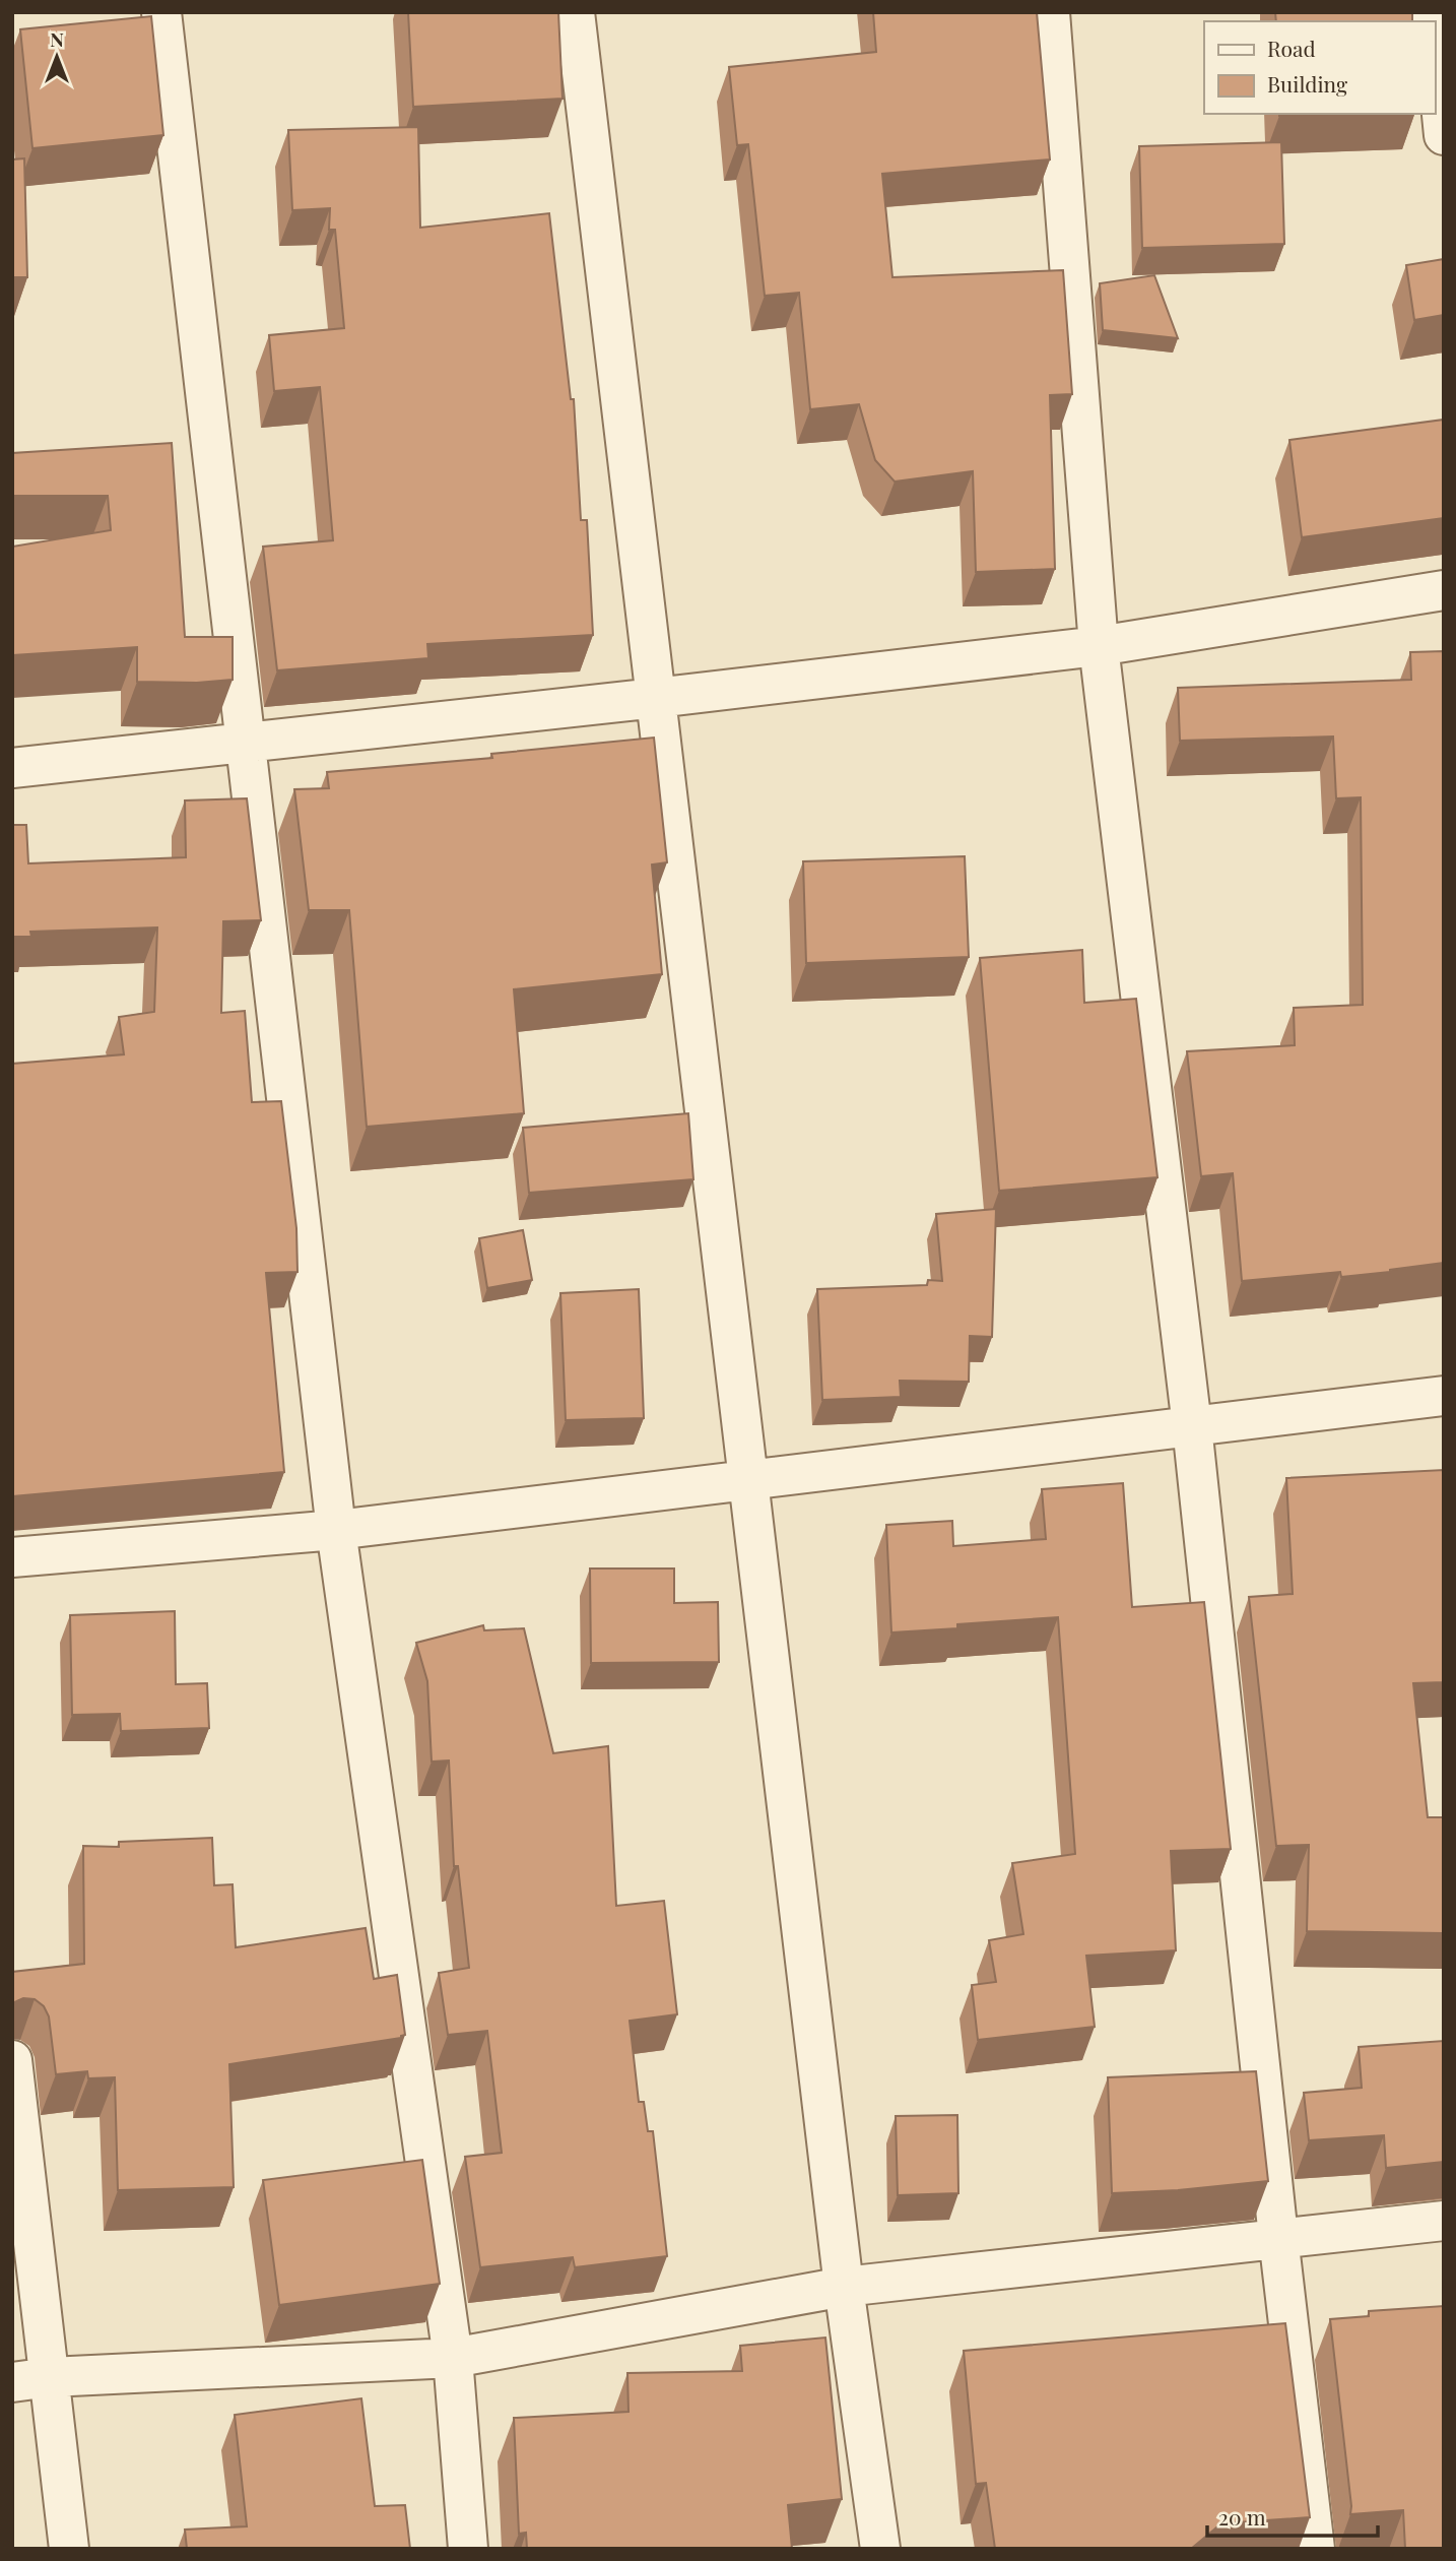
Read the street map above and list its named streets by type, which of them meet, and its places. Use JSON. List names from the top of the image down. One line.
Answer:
{"legend":["Road","Building"],"scale_bar":"20 m","north":"top"}
